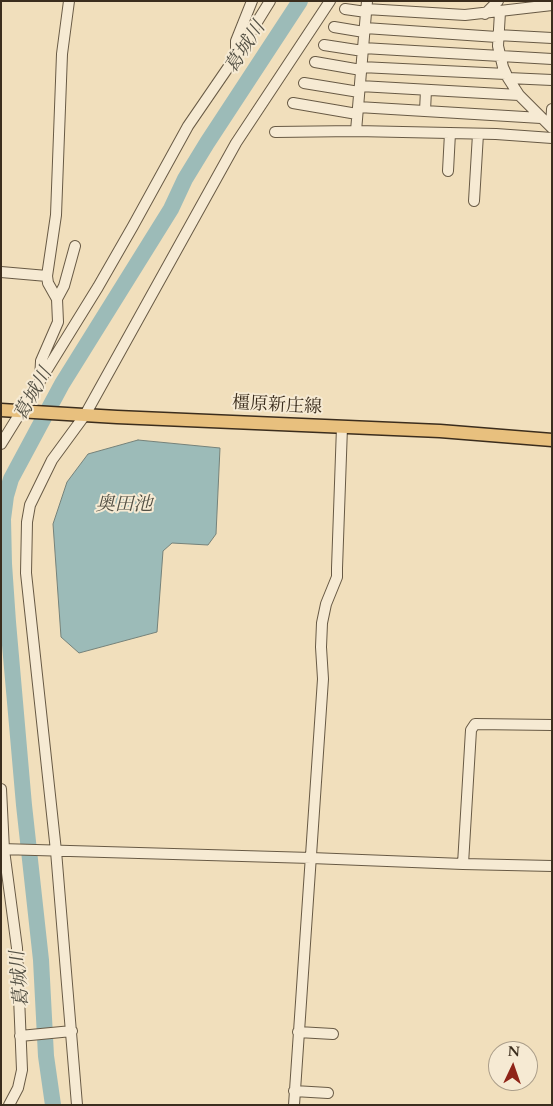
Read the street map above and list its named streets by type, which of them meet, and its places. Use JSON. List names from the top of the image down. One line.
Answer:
{"streets":{"main road":["橿原新庄線"]},"water":["葛城川","奥田池"],"north":"top"}
